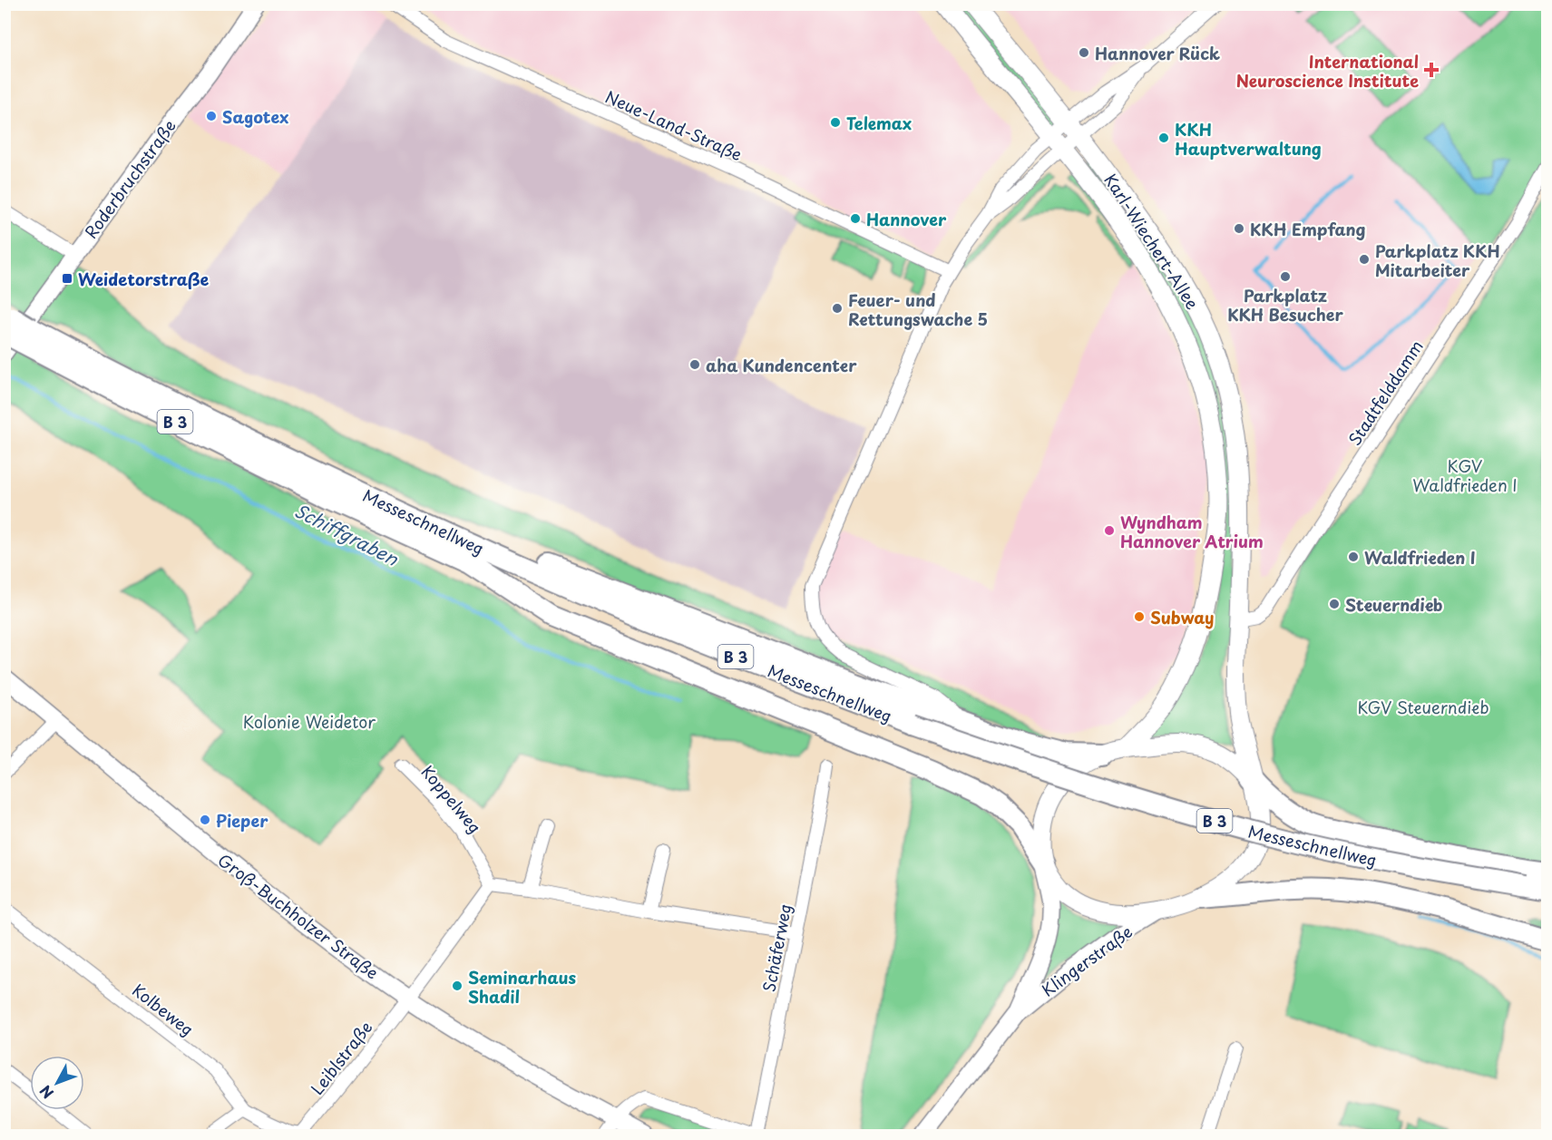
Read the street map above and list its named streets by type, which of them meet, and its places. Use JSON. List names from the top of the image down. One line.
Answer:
{"streets":{"highway":["B 3","Messeschnellweg"],"main road":["Karl-Wiechert-Allee"],"street":["Neue-Land-Straße","Roderbruchstraße","Stadtfelddamm","Koppelweg","Groß-Buchholzer Straße","Schäferweg","Klingerstraße","Kolbeweg","Leiblstraße"]},"crossings":[["Karl-Wiechert-Allee","Stadtfelddamm"],["Karl-Wiechert-Allee","Klingerstraße"],["Groß-Buchholzer Straße","Leiblstraße"],["Kolbeweg","Leiblstraße"]],"water":["Schiffgraben"],"parks":["KGV Waldfrieden I","KGV Steuerndieb","Kolonie Weidetor"],"places":{"other":["Hannover Rück","Sagotex","Telemax","KKH Hauptverwaltung","Hannover","KKH Empfang","Parkplatz KKH Mitarbeiter","Parkplatz KKH Besucher","Feuer- und Rettungswache 5","aha Kundencenter","Wyndham Hannover Atrium","Waldfrieden I","Steuerndieb","Subway","Pieper","Seminarhaus Shadil"],"health":["International Neuroscience Institute"],"transit":["Weidetorstraße"]},"north":"bottom left"}
